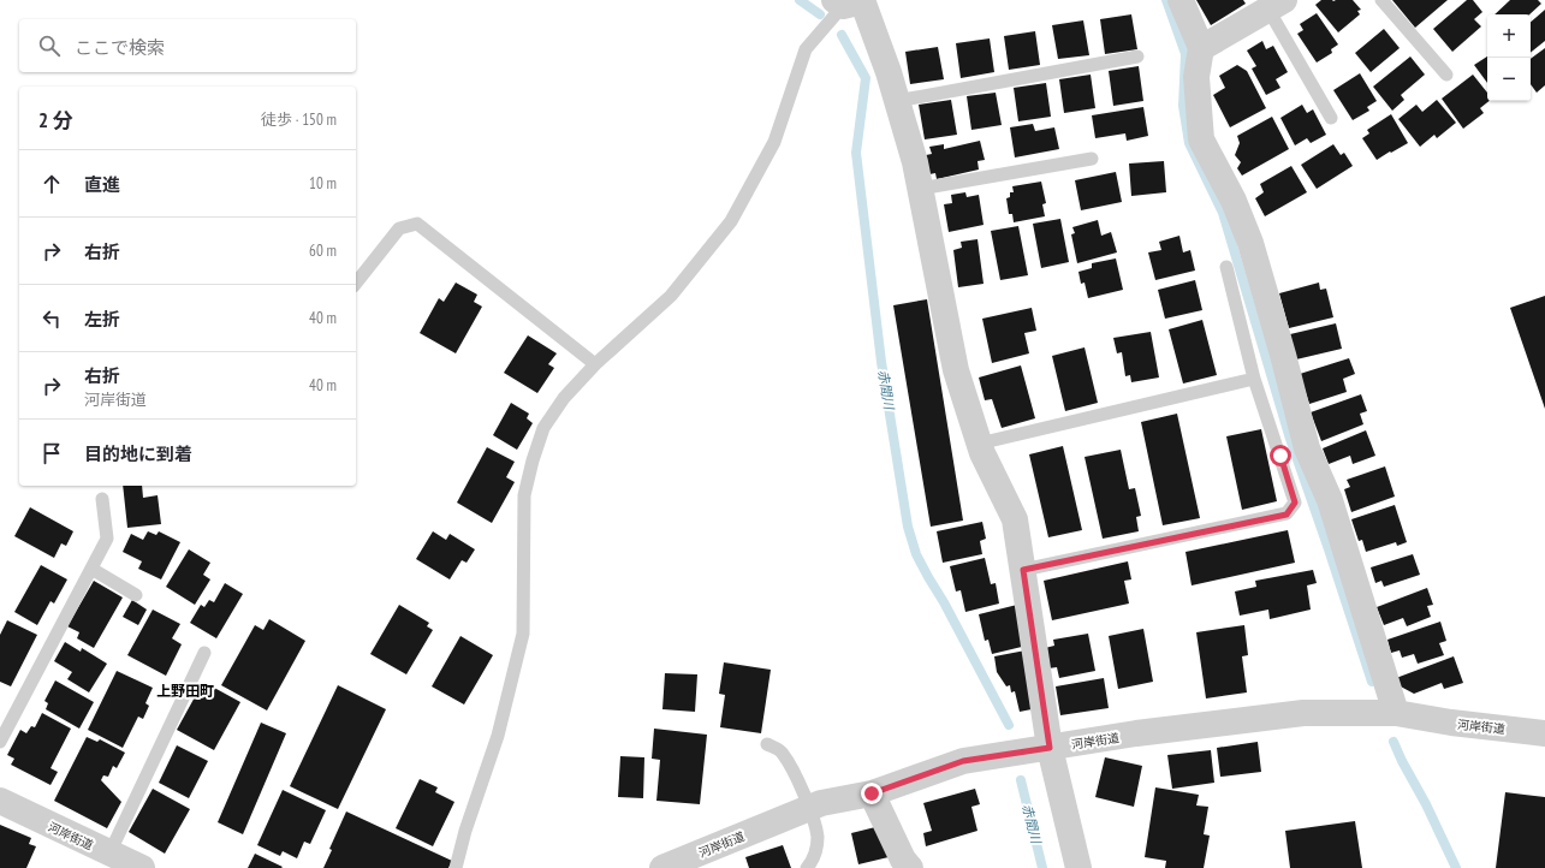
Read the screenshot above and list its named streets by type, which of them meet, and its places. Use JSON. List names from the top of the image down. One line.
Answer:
{"streets":{"street":["河岸街道"]},"districts":["上野田町"],"water":["赤間川"],"page":{"map_buttons":["+","−"],"search":"ここで検索","heading":["2 分","徒歩 · 150 m"],"list":[["直進","10 m"],["右折","60 m"],["左折","40 m"],["右折","河岸街道","40 m"],"目的地に到着"]}}
